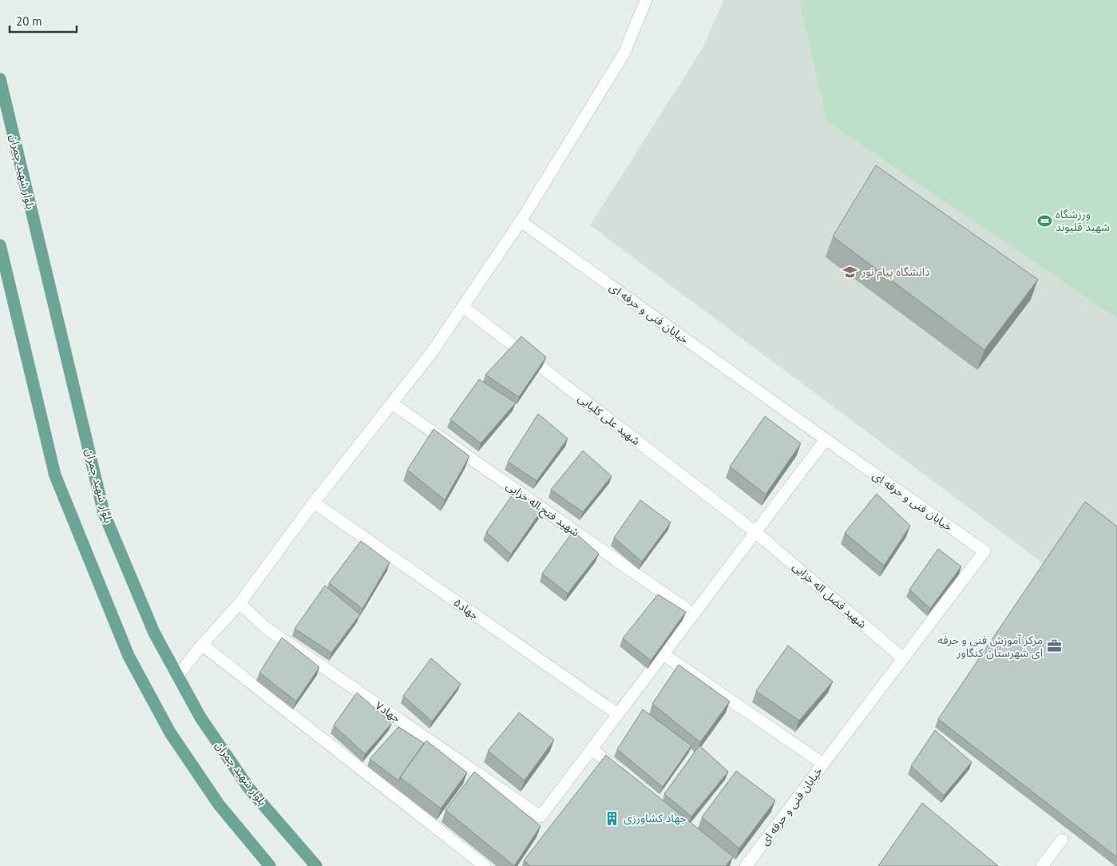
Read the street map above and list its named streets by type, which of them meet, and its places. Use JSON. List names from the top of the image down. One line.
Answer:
{"streets":{"main road":["بلوار شهید چمران"],"street":["خیابان فنی و حرفه ای","شهید علی کلیایی","شهید فتح اله خزایی","شهید فضل اله خزایی","جهاد۵","جهاد۷"]},"crossings":[["خیابان فنی و حرفه ای","شهید فضل اله خزایی"],["شهید علی کلیایی","شهید فضل اله خزایی"]],"places":{"sports":["ورزشگاه شهید قلیوند"],"school or university":["دانشگاه پیام نور"],"office":["مرکز آموزش فنی و حرفه ای شهرستان کنگاور"],"building":["جهاد کشاورزی"]},"scale_bar":"20 m"}
